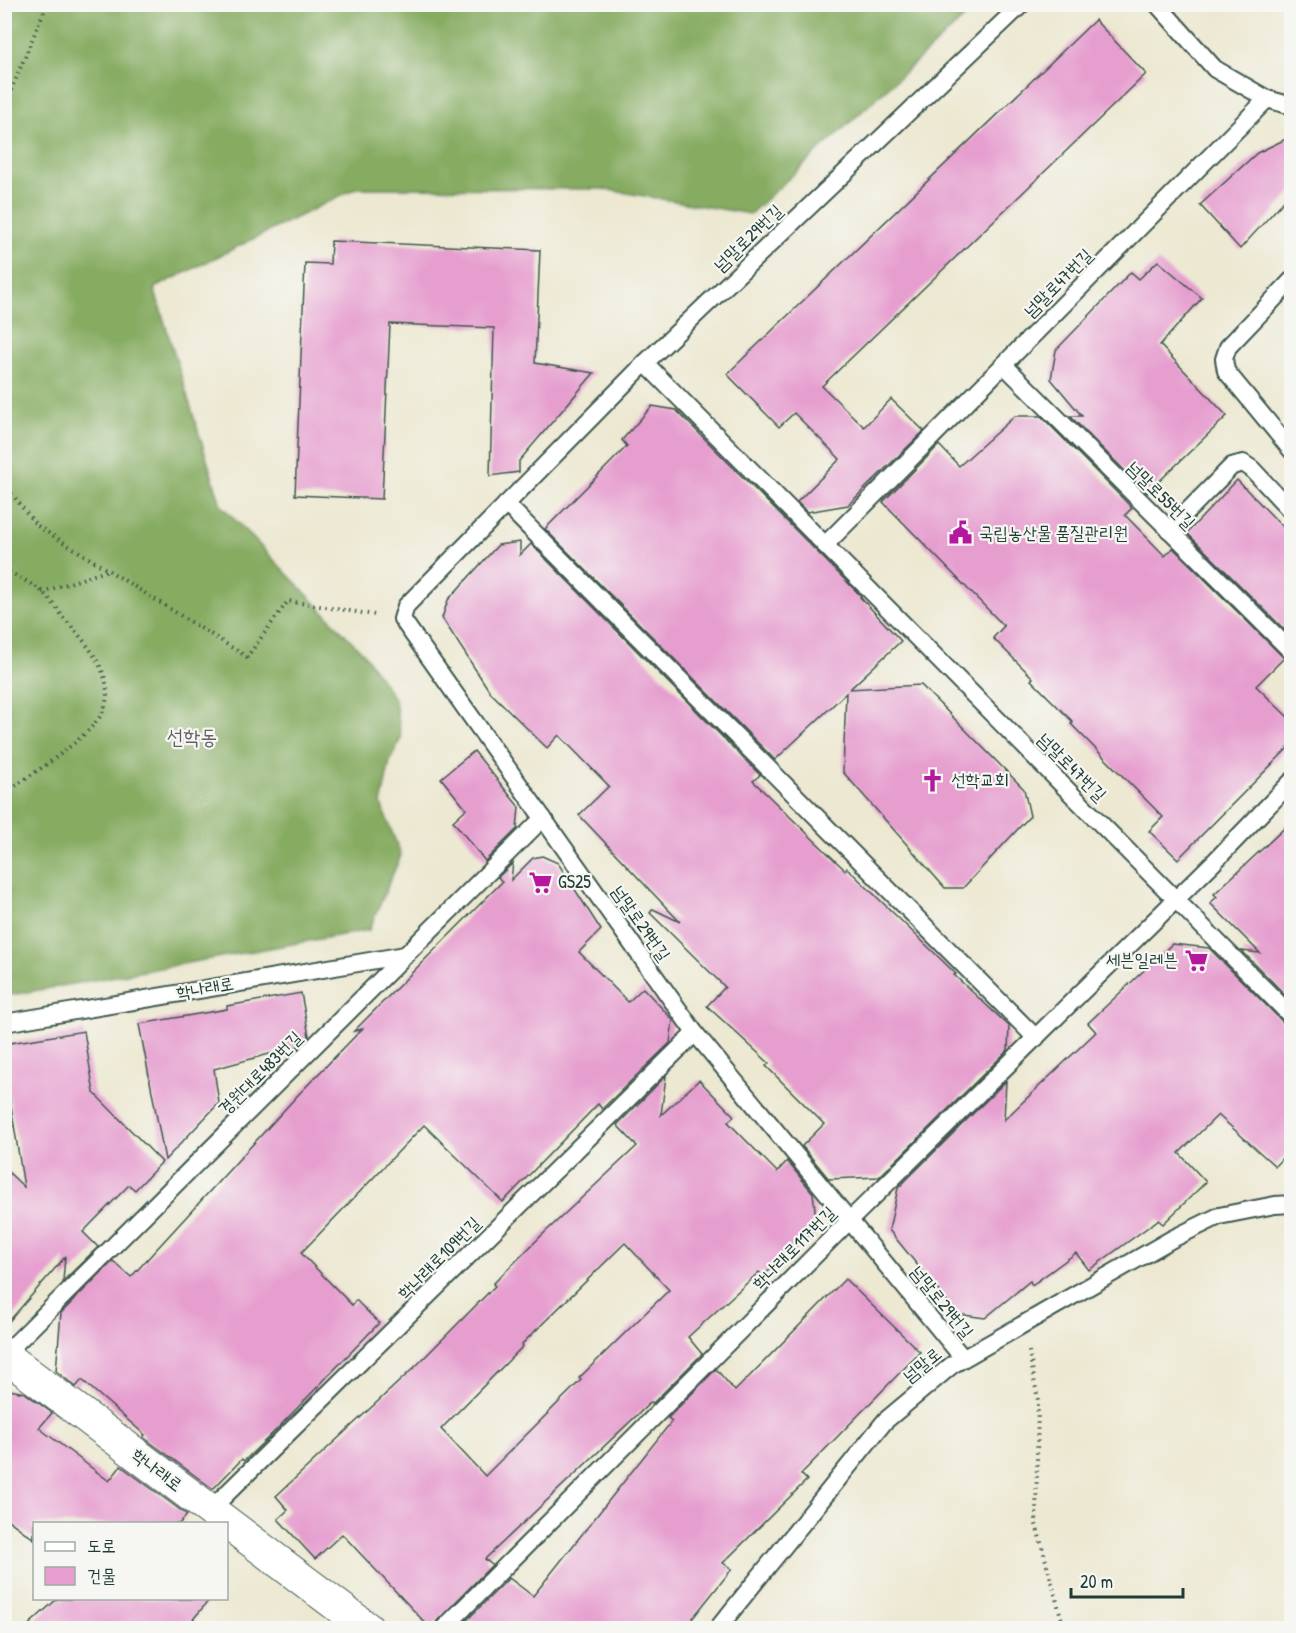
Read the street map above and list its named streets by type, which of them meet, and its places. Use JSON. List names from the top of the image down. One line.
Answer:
{"streets":{"street":["학나래로"],"lane":["넘말로29번길","넘말로47번길","넘말로55번길","경원대로483번길","학나래로117번길","학나래로109번길","넘말로"]},"crossings":[["넘말로29번길","넘말로47번길"],["넘말로29번길","경원대로483번길"],["넘말로29번길","학나래로117번길"],["넘말로29번길","학나래로109번길"],["넘말로29번길","넘말로"],["넘말로47번길","넘말로55번길"],["넘말로47번길","학나래로117번길"],["학나래로","경원대로483번길"],["학나래로","학나래로109번길"]],"districts":["선학동"],"places":{"public building":["국립농산물 품질관리원"],"church":["선학교회"],"supermarket":["GS25","세븐일레븐"]},"legend":["도로","건물"],"scale_bar":"20 m"}
